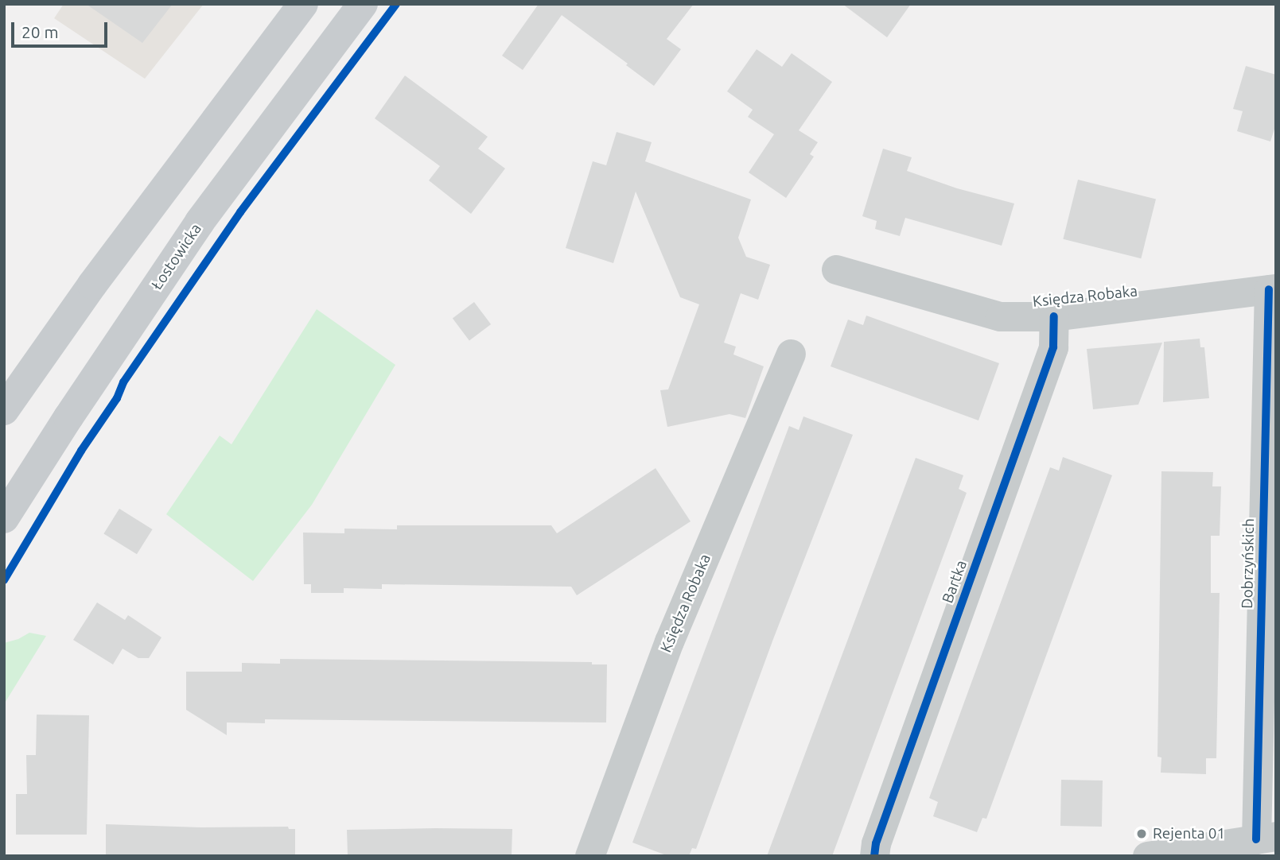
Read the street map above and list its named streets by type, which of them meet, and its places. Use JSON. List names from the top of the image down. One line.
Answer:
{"streets":{"main road":["Łostowicka"],"street":["Księdza Robaka","Dobrzyńskich","Bartka"]},"crossings":[["Księdza Robaka","Dobrzyńskich"],["Księdza Robaka","Bartka"]],"places":["Rejenta 01"],"scale_bar":"20 m"}
